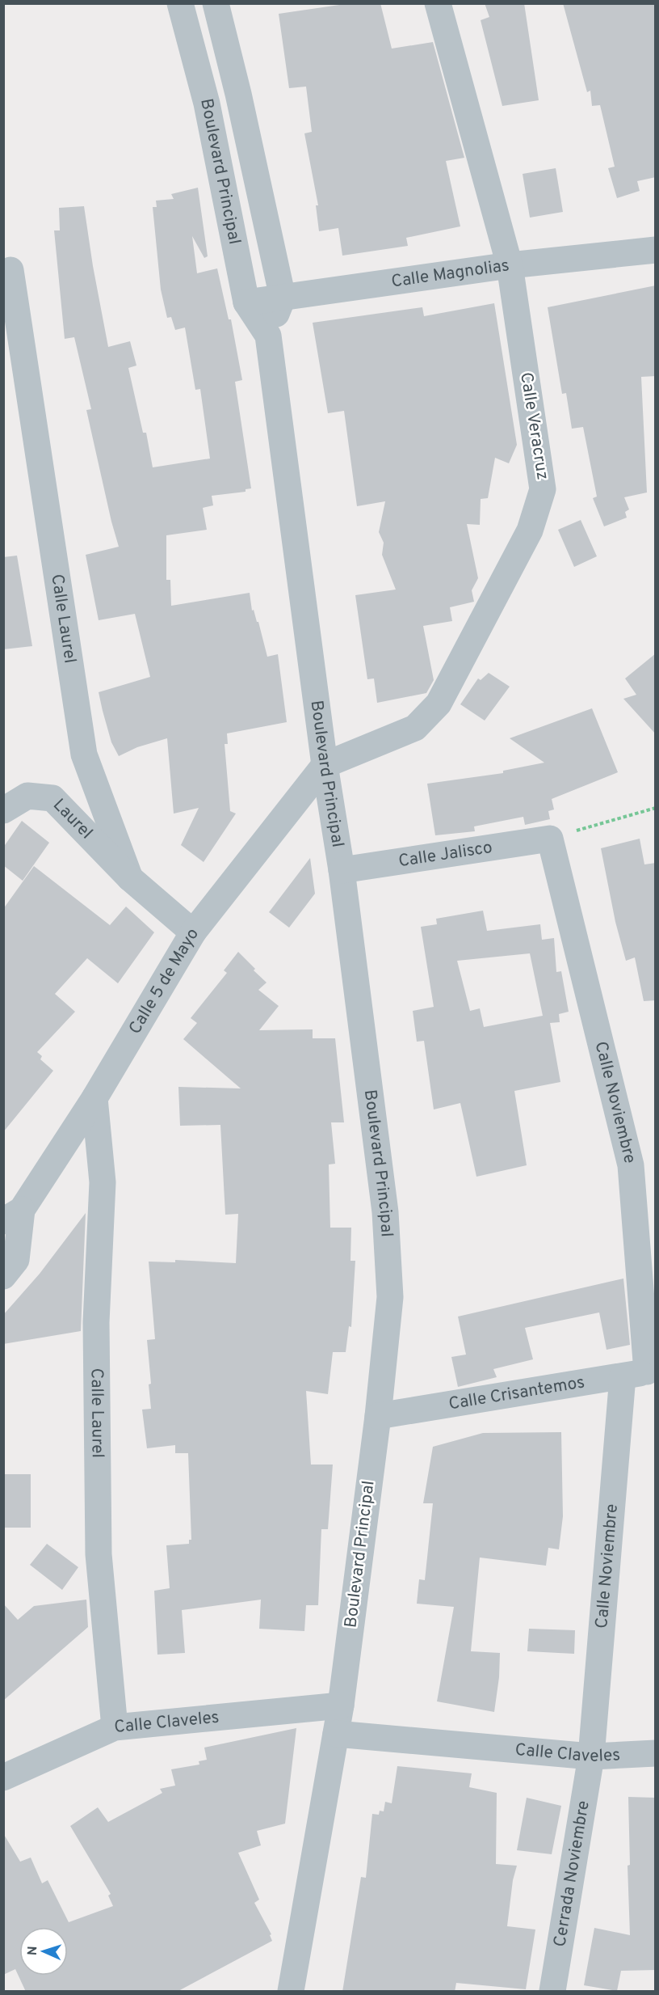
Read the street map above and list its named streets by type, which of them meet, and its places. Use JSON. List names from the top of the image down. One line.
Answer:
{"streets":{"street":["Boulevard Principal","Calle Magnolias","Calle Veracruz","Calle Laurel","Laurel","Calle Jalisco","Calle 5 de Mayo","Calle Noviembre","Calle Crisantemos","Calle Claveles","Cerrada Noviembre"]},"crossings":[["Boulevard Principal","Calle Magnolias"],["Boulevard Principal","Calle Veracruz"],["Boulevard Principal","Calle Jalisco"],["Boulevard Principal","Calle 5 de Mayo"],["Boulevard Principal","Calle Crisantemos"],["Boulevard Principal","Calle Claveles"],["Calle Magnolias","Calle Veracruz"],["Calle Veracruz","Calle 5 de Mayo"],["Calle Laurel","Laurel"],["Calle Laurel","Calle 5 de Mayo"],["Calle Laurel","Calle Claveles"],["Calle Jalisco","Calle Noviembre"],["Calle Noviembre","Calle Crisantemos"],["Calle Noviembre","Calle Claveles"],["Calle Noviembre","Cerrada Noviembre"],["Calle Claveles","Cerrada Noviembre"]],"north":"left"}
